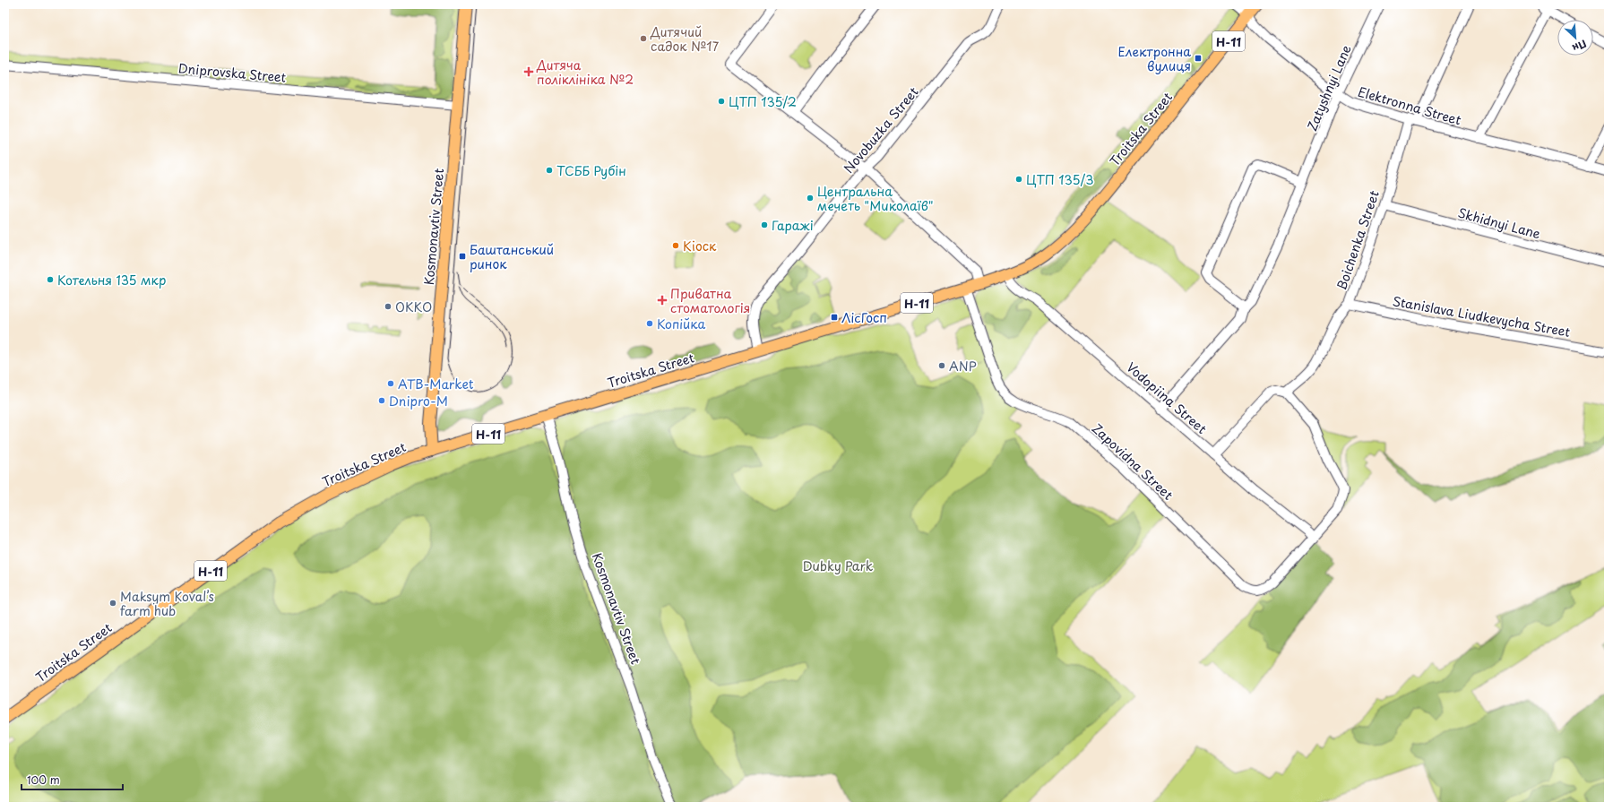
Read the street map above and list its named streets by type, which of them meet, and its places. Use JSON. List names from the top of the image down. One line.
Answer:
{"streets":{"main road":["Н-11","Troitska Street","Kosmonavtiv Street"],"street":["Dniprovska Street","Zatyshnyi Lane","Elektronna Street","Novobuzka Street","Skhidnyi Lane","Boichenka Street","Stanislava Liudkevycha Street","Vodopiina Street","Zapovidna Street"]},"crossings":[["Dniprovska Street","Kosmonavtiv Street"],["Zatyshnyi Lane","Elektronna Street"],["Zatyshnyi Lane","Vodopiina Street"],["Elektronna Street","Troitska Street"],["Elektronna Street","Boichenka Street"],["Troitska Street","Novobuzka Street"],["Troitska Street","Kosmonavtiv Street"],["Troitska Street","Vodopiina Street"],["Troitska Street","Zapovidna Street"],["Skhidnyi Lane","Boichenka Street"],["Boichenka Street","Stanislava Liudkevycha Street"],["Boichenka Street","Zapovidna Street"],["Vodopiina Street","Zapovidna Street"]],"parks":["Dubky Park"],"places":{"other":["Дитячий садок №17","ЦТП 135/2","ТСББ Рубін","ЦТП 135/3","Центральна мечеть \"Миколаїв\"","Гаражі","Кіоск","Котельня 135 мкр","OKKO","Копійка","ANP","ATB-Market","Dnipro-M","Maksym Koval’s farm hub"],"transit":["Електронна вулиця","Баштанський ринок","ЛісГосп"],"health":["Дитяча поліклініка №2","Приватна стоматологія"]},"scale_bar":"100 m","north":"bottom right"}
